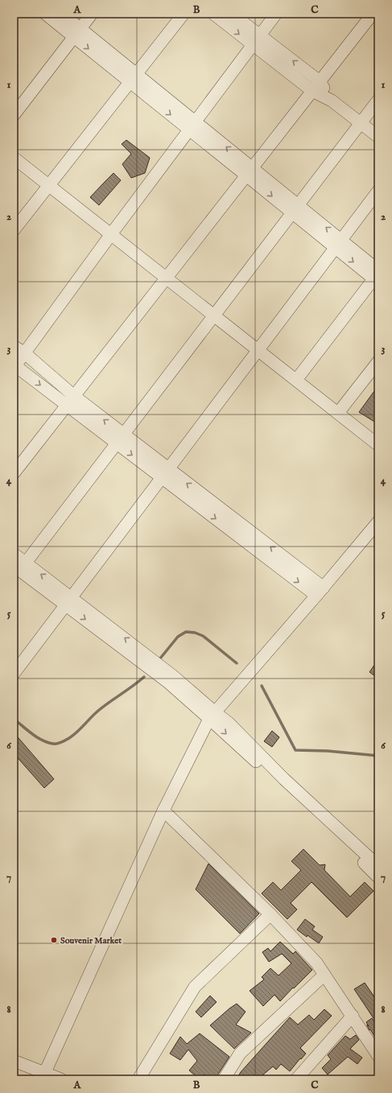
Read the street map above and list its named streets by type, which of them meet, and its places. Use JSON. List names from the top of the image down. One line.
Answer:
{"places":["Souvenir Market"],"grid":{"columns":["A","B","C"],"rows":["1","2","3","4","5","6","7","8"]}}
